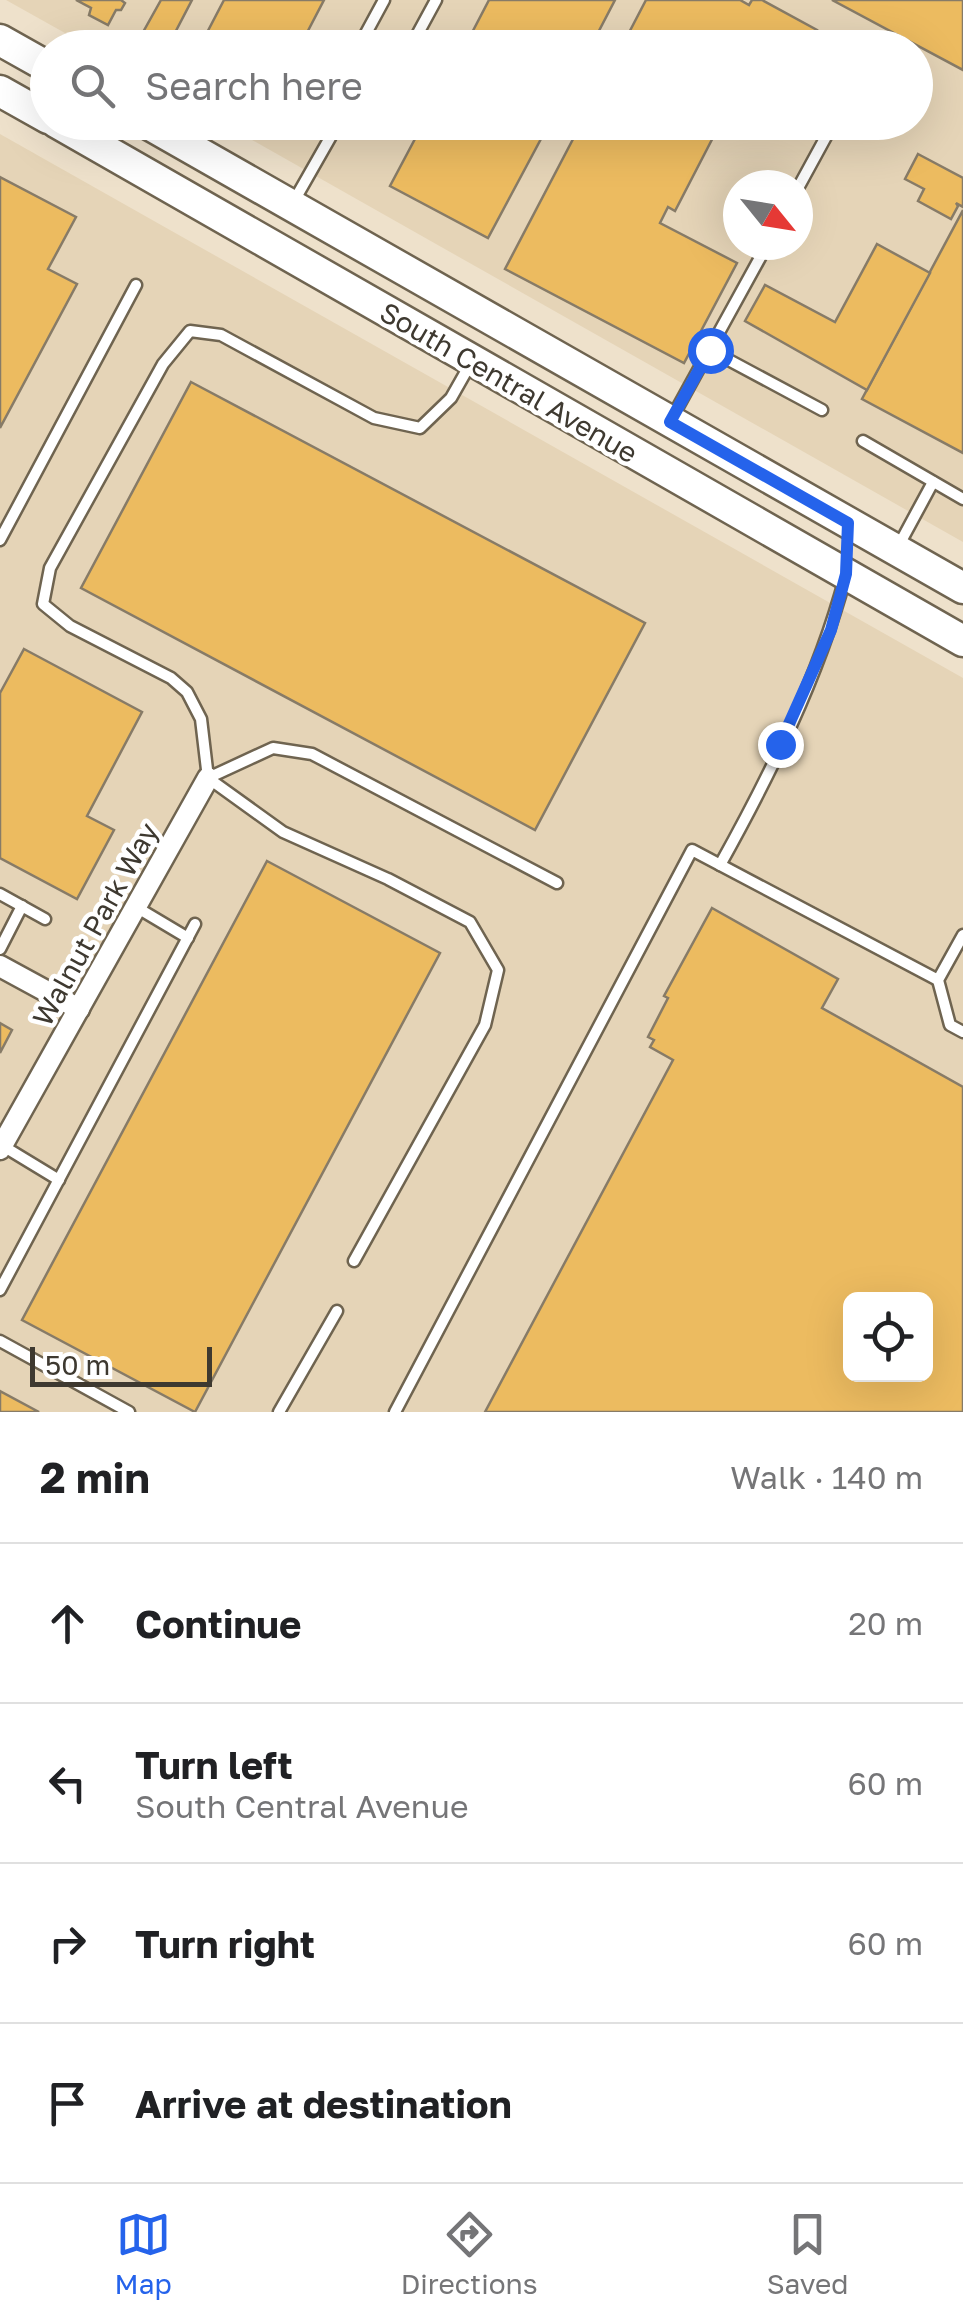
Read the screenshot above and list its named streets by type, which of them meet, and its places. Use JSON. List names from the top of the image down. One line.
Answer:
{"streets":{"main road":["South Central Avenue"],"street":["Walnut Park Way"]},"scale_bar":"50 m","north":"bottom right","page":{"search":"Search here","scale":"50 m","heading":["2 min","Walk · 140 m"],"list":[["Continue","20 m"],["Turn left","South Central Avenue","60 m"],["Turn right","60 m"],"Arrive at destination"],"nav":["Map","Directions","Saved"]}}
